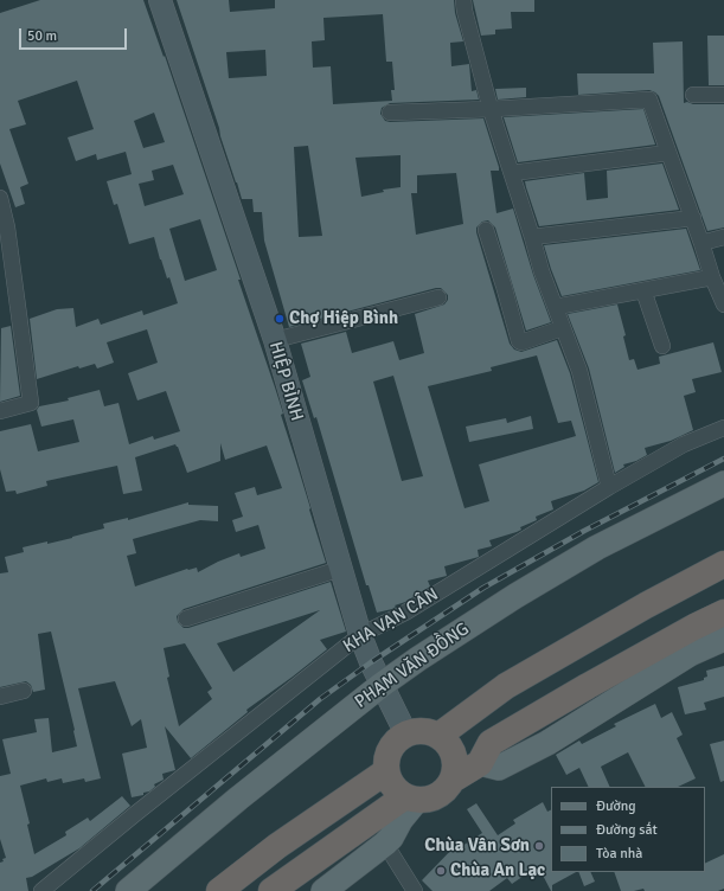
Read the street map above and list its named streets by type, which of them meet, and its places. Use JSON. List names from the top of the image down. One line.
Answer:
{"streets":{"main road":["HIỆP BÌNH","PHẠM VĂN ĐỒNG"],"street":["KHA VẠN CÂN"]},"crossings":[["HIỆP BÌNH","KHA VẠN CÂN"],["HIỆP BÌNH","PHẠM VĂN ĐỒNG"]],"places":["Chợ Hiệp Bình","Chùa Vân Sơn","Chùa An Lạc"],"legend":["Đường","Đường sắt","Tòa nhà"],"scale_bar":"50 m"}
